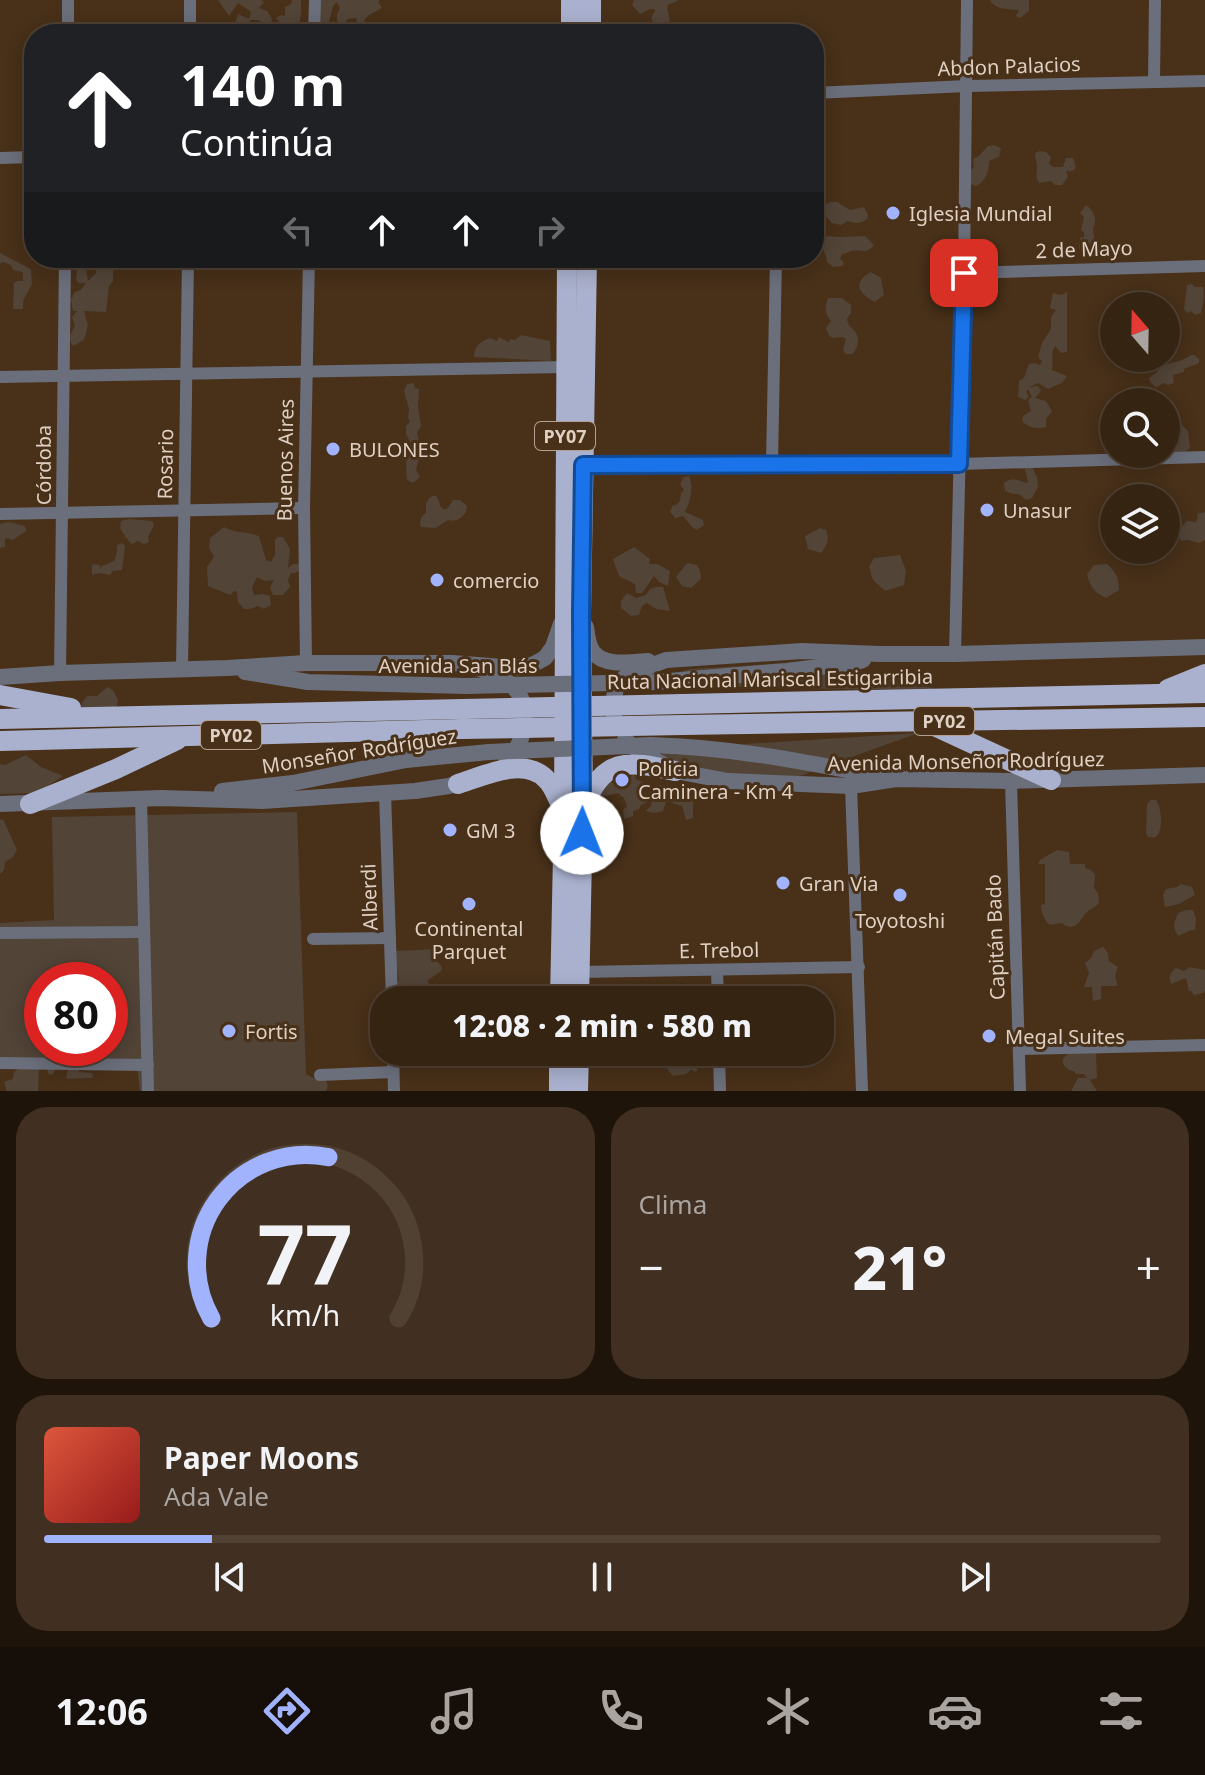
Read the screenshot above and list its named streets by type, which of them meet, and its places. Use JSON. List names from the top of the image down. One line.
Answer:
{"streets":{"highway":["PY07","Ruta Nacional Mariscal Estigarribia","PY02"],"street":["Abdon Palacios","2 de Mayo","Buenos Aires","Rosario","Córdoba","Avenida San Blás","Monseñor Rodríguez","Avenida Monseñor Rodríguez","Alberdi","Capitán Bado","E. Trebol"]},"crossings":[["PY07","Avenida San Blás"],["PY07","E. Trebol"],["Buenos Aires","Avenida San Blás"],["Rosario","Avenida San Blás"],["Córdoba","Avenida San Blás"],["Monseñor Rodríguez","Avenida Monseñor Rodríguez"],["Monseñor Rodríguez","Alberdi"],["Avenida Monseñor Rodríguez","Capitán Bado"]],"places":["Iglesia Mundial","BULONES","Unasur","comercio","Policia Caminera - Km 4","GM 3","Gran Via","Toyotoshi","Continental Parquet","Fortis","Megal Suites"],"north":"top","page":{"turn":["140 m","Continúa"],"limit":"80","trip":"12:08 · 2 min · 580 m","tile":"Clima","heat":["−","21°","+"],"song":["Paper Moons","Ada Vale"],"tabs":"12:06","gauge":["77","km/h"]}}
